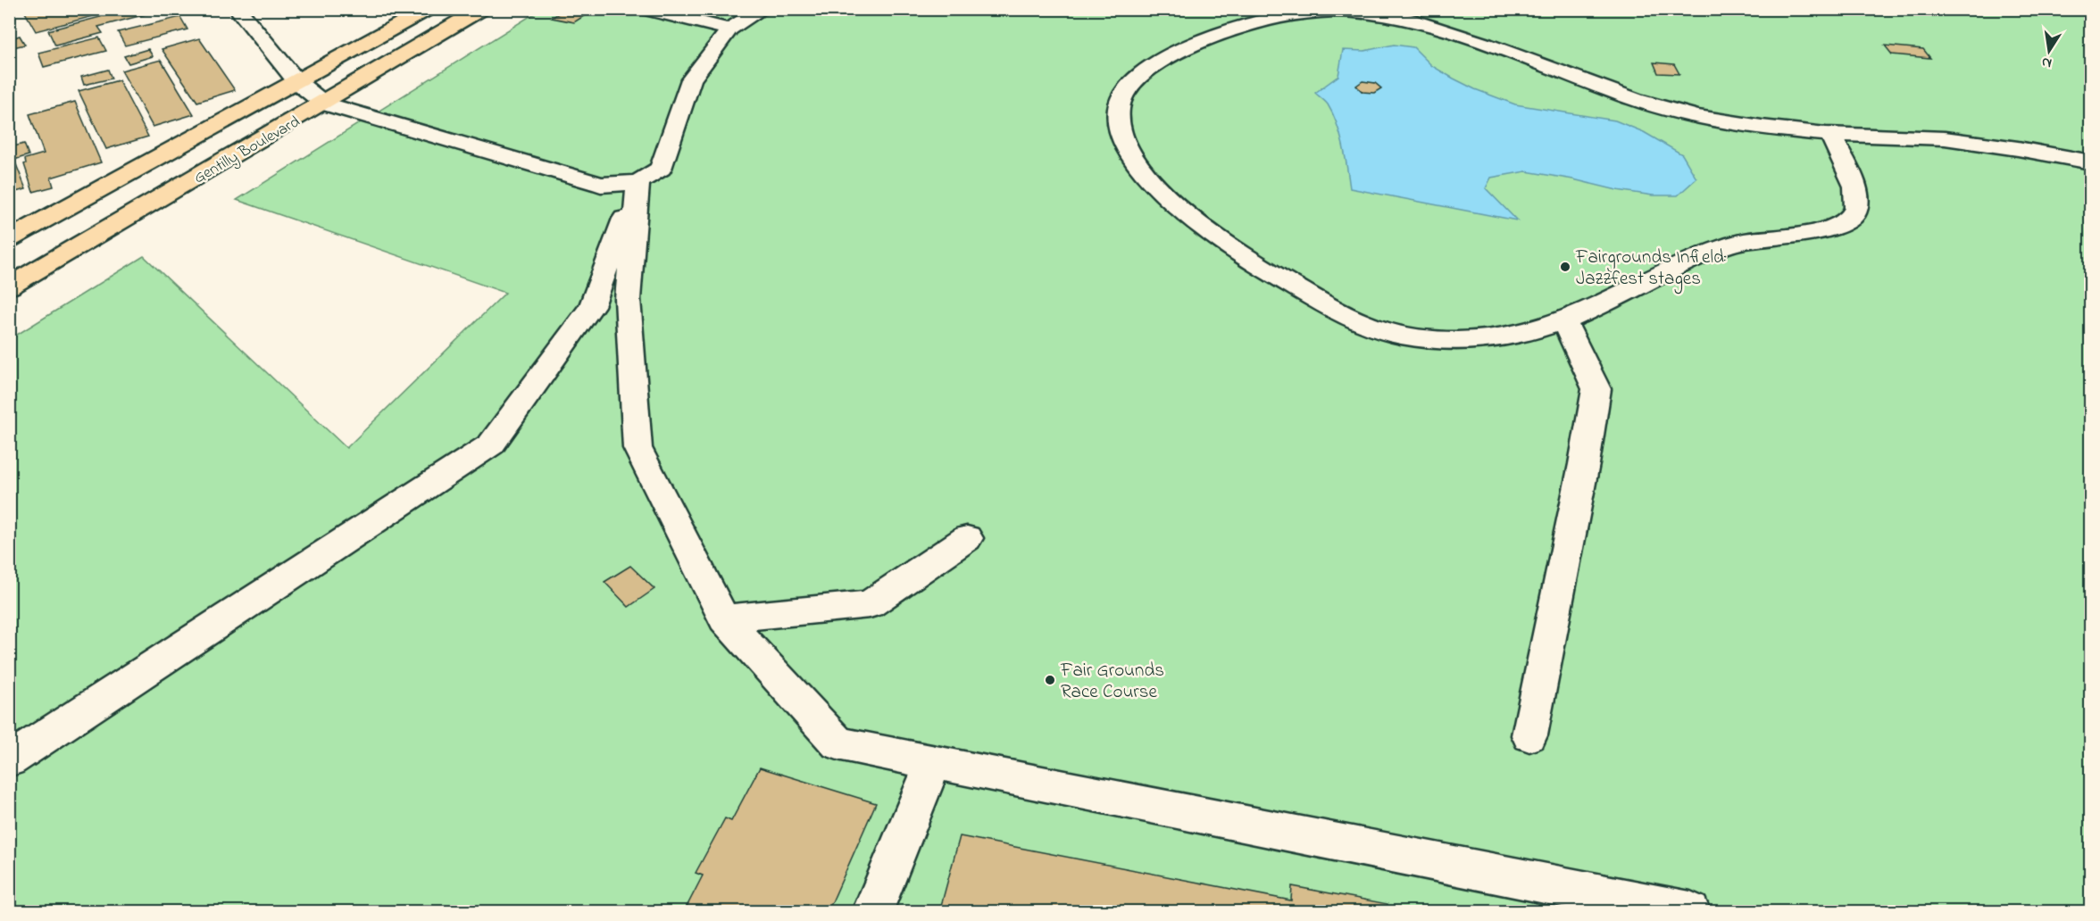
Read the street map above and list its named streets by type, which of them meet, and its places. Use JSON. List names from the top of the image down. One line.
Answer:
{"streets":{"main road":["Gentilly Boulevard"]},"places":["Fairgrounds Infield: Jazzfest stages","Fair Grounds Race Course"],"north":"bottom"}
